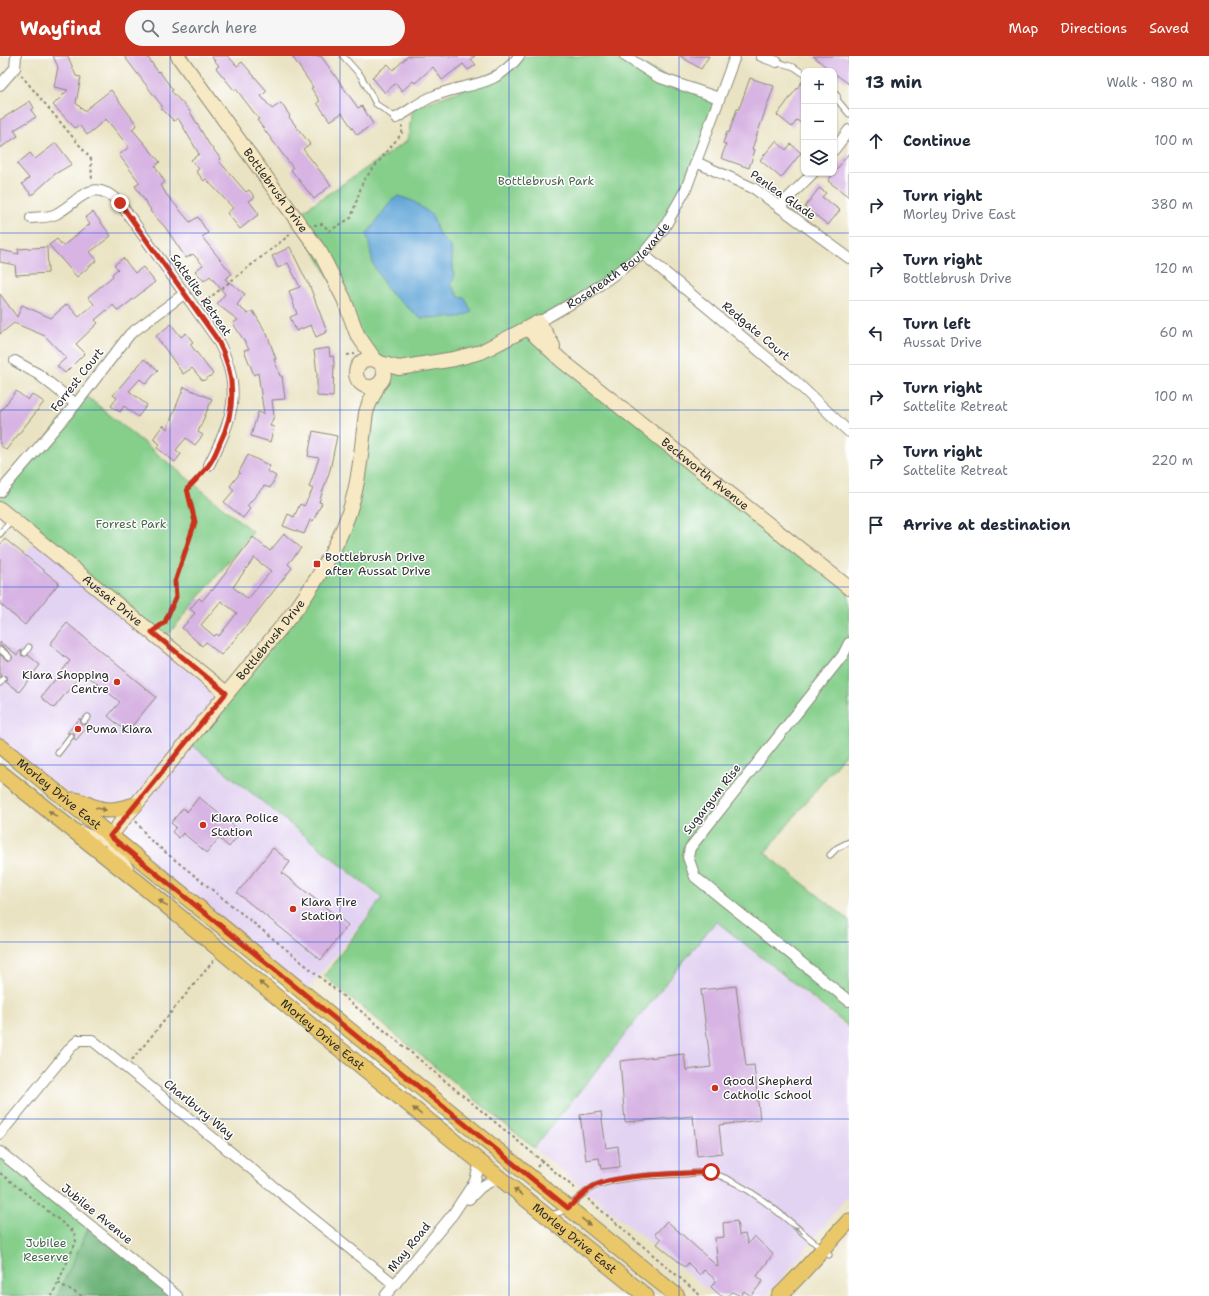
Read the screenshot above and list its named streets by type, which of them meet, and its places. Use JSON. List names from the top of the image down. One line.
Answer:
{"streets":{"main road":["Morley Drive East"],"street":["Bottlebrush Drive","Penlea Glade","Roseheath Boulevarde","Sattelite Retreat","Redgate Court","Forrest Court","Beckworth Avenue","Aussat Drive","Sugargum Rise","Charlbury Way","Jubilee Avenue","May Road"]},"crossings":[["Bottlebrush Drive","Roseheath Boulevarde"],["Bottlebrush Drive","Aussat Drive"],["Bottlebrush Drive","Morley Drive East"],["Penlea Glade","Roseheath Boulevarde"],["Roseheath Boulevarde","Redgate Court"],["Roseheath Boulevarde","Beckworth Avenue"],["Sattelite Retreat","Forrest Court"],["Morley Drive East","May Road"],["Charlbury Way","May Road"]],"parks":["Bottlebrush Park","Forrest Park","Jubilee Reserve"],"places":{"transit":["Bottlebrush Drive after Aussat Drive"],"other":["Kiara Shopping Centre","Puma Kiara","Kiara Police Station","Kiara Fire Station","Good Shepherd Catholic School"]},"page":{"header":"Wayfind","search":"Search here","nav":["Map","Directions","Saved"],"heading":["13 min","Walk · 980 m"],"map_buttons":["+","−"],"list":[["Continue","100 m"],["Turn right","Morley Drive East","380 m"],["Turn right","Bottlebrush Drive","120 m"],["Turn left","Aussat Drive","60 m"],["Turn right","Sattelite Retreat","100 m"],["Turn right","Sattelite Retreat","220 m"],"Arrive at destination"]}}
